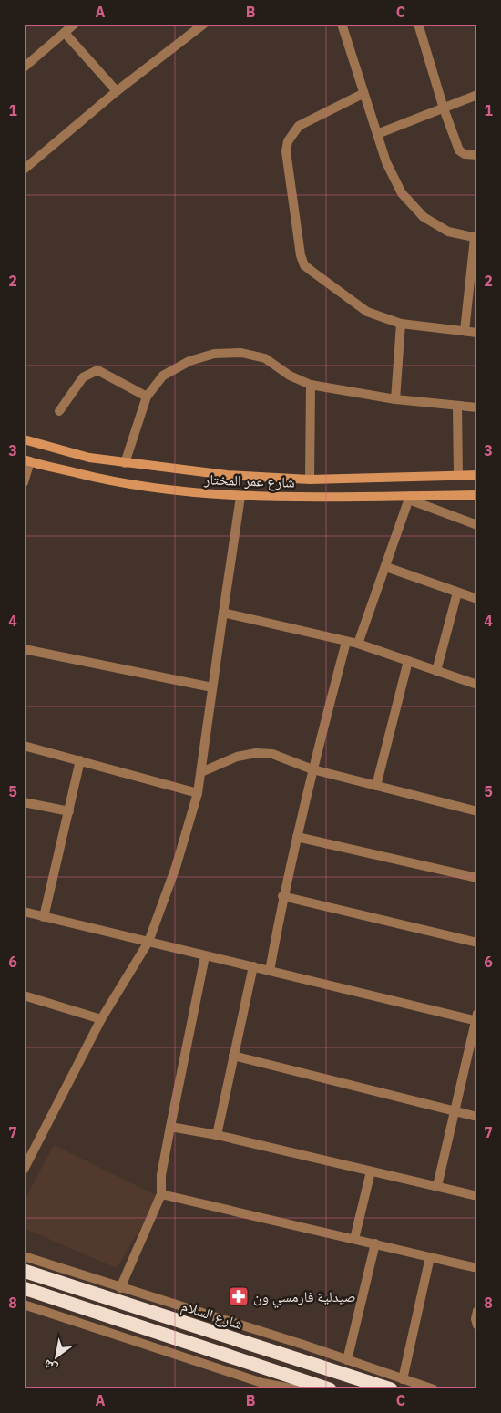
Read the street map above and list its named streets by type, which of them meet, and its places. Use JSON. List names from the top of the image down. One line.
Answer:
{"streets":{"highway":["شارع السلام"],"street":["شارع عمر المختار"]},"places":{"pharmacy":["صيدلية فارمسي ون"]},"north":"bottom left","grid":{"columns":["A","B","C"],"rows":["1","2","3","4","5","6","7","8"]}}
